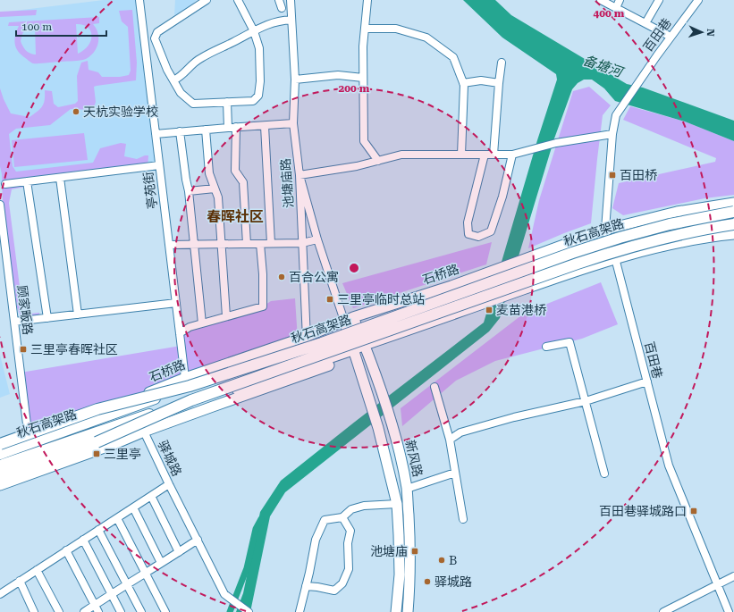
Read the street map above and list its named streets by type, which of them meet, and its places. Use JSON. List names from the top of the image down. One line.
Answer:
{"streets":{"highway":["秋石高架路"],"main road":["石桥路","新风路"],"street":["百田巷","池塘庙路","亭苑街","顾家畈路","驿城路"]},"crossings":[["百田巷","石桥路"],["池塘庙路","石桥路"],["亭苑街","秋石高架路"],["亭苑街","石桥路"],["秋石高架路","石桥路"],["石桥路","顾家畈路"],["石桥路","新风路"]],"districts":["春晖社区"],"water":["备塘河"],"places":{"other":["天杭实验学校","百合公寓","B","驿城路"],"transit":["百田桥","三里亭临时总站","麦苗港桥","三里亭春晖社区","三里亭","百田巷驿城路口","池塘庙"]},"scale_bar":"100 m","north":"right","rings":["400 m","200 m"]}
